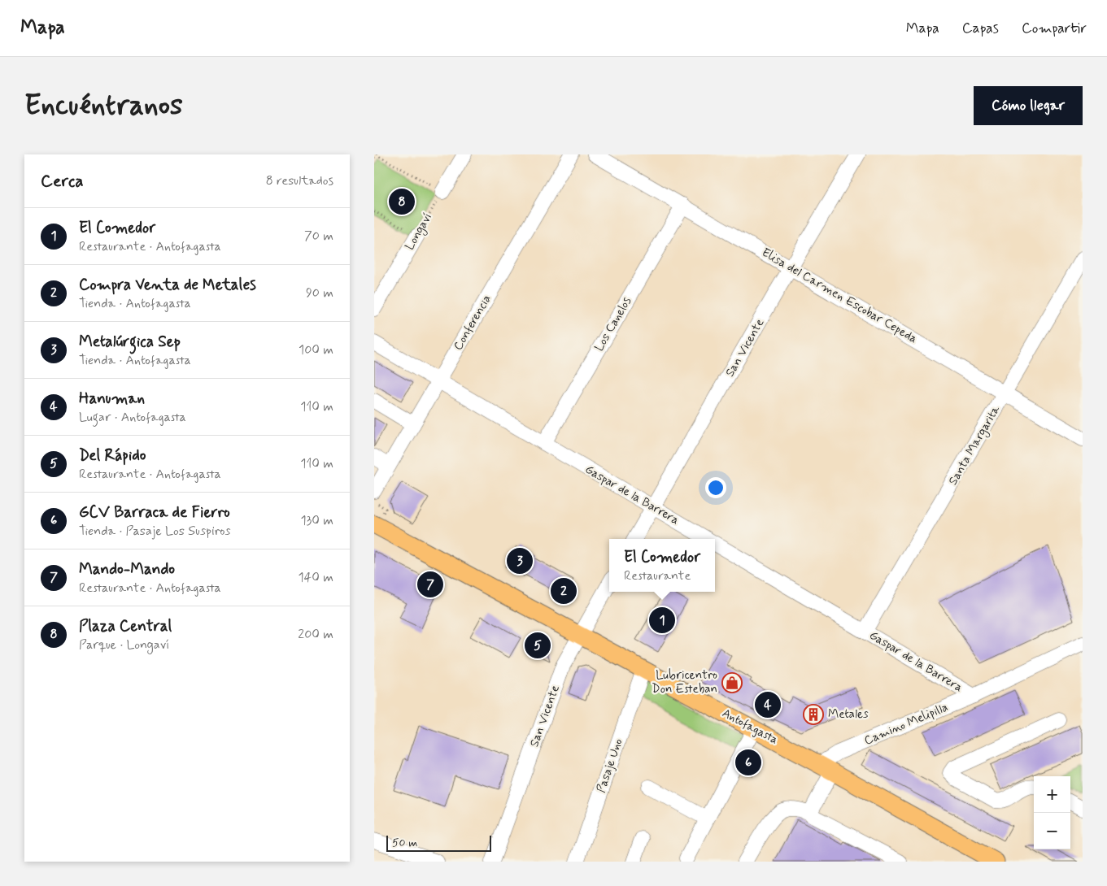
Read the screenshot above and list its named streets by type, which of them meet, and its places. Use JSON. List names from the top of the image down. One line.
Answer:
{"streets":{"main road":["Antofagasta"],"street":["Longaví","Elisa del Carmen Escobar Cepeda","Conferencia","Los Canelos","San Vicente","Santa Margarita","Gaspar de la Barrera","Camino Melipilla","Pasaje Uno"]},"crossings":[["Elisa del Carmen Escobar Cepeda","Los Canelos"],["Elisa del Carmen Escobar Cepeda","San Vicente"],["Elisa del Carmen Escobar Cepeda","Santa Margarita"],["Conferencia","Gaspar de la Barrera"],["Los Canelos","Gaspar de la Barrera"],["San Vicente","Gaspar de la Barrera"],["San Vicente","Antofagasta"],["Santa Margarita","Gaspar de la Barrera"],["Gaspar de la Barrera","Camino Melipilla"],["Camino Melipilla","Antofagasta"],["Antofagasta","Pasaje Uno"]],"places":{"shop":["Lubricentro Don Esteban"],"building":["Metales"]},"scale_bar":"50 m","page":{"header":"Mapa","nav":["Mapa","Capas","Compartir"],"buttons":"Cómo llegar","title":"Encuéntranos","heading":["Cerca","8 resultados"],"pins":["8","3","7","2","1","5","4","6"],"list":[{"mark":"1","name":"El Comedor","note":"Restaurante · Antofagasta","value":"70 m"},{"mark":"2","name":"Compra Venta de Metales","note":"Tienda · Antofagasta","value":"90 m"},{"mark":"3","name":"Metalúrgica Sep","note":"Tienda · Antofagasta","value":"100 m"},{"mark":"4","name":"Hanuman","note":"Lugar · Antofagasta","value":"110 m"},{"mark":"5","name":"Del Rápido","note":"Restaurante · Antofagasta","value":"110 m"},{"mark":"6","name":"GCV Barraca de Fierro","note":"Tienda · Pasaje Los Suspiros","value":"130 m"},{"mark":"7","name":"Mando-Mando","note":"Restaurante · Antofagasta","value":"140 m"},{"mark":"8","name":"Plaza Central","note":"Parque · Longaví","value":"200 m"}],"popup":["El Comedor","Restaurante"],"map_buttons":["+","−"],"scale":"50 m"}}
